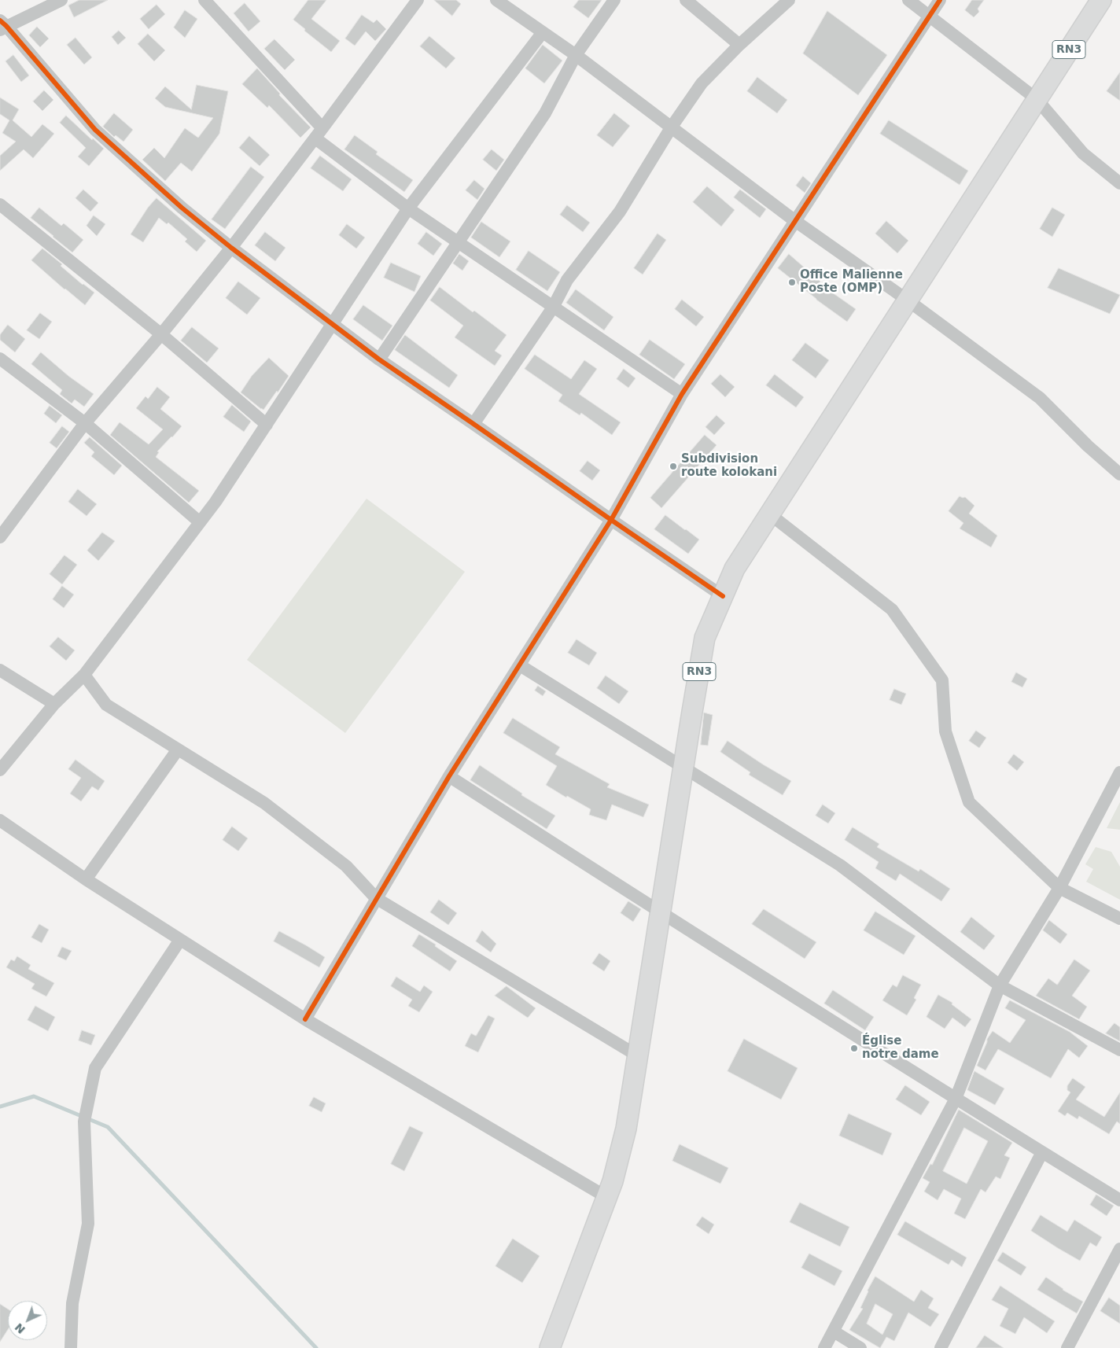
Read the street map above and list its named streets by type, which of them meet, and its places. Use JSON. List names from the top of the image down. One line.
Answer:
{"streets":{"highway":["RN3"]},"places":["Office Malienne Poste (OMP)","Subdivision route kolokani","Église notre dame"],"north":"bottom left"}
